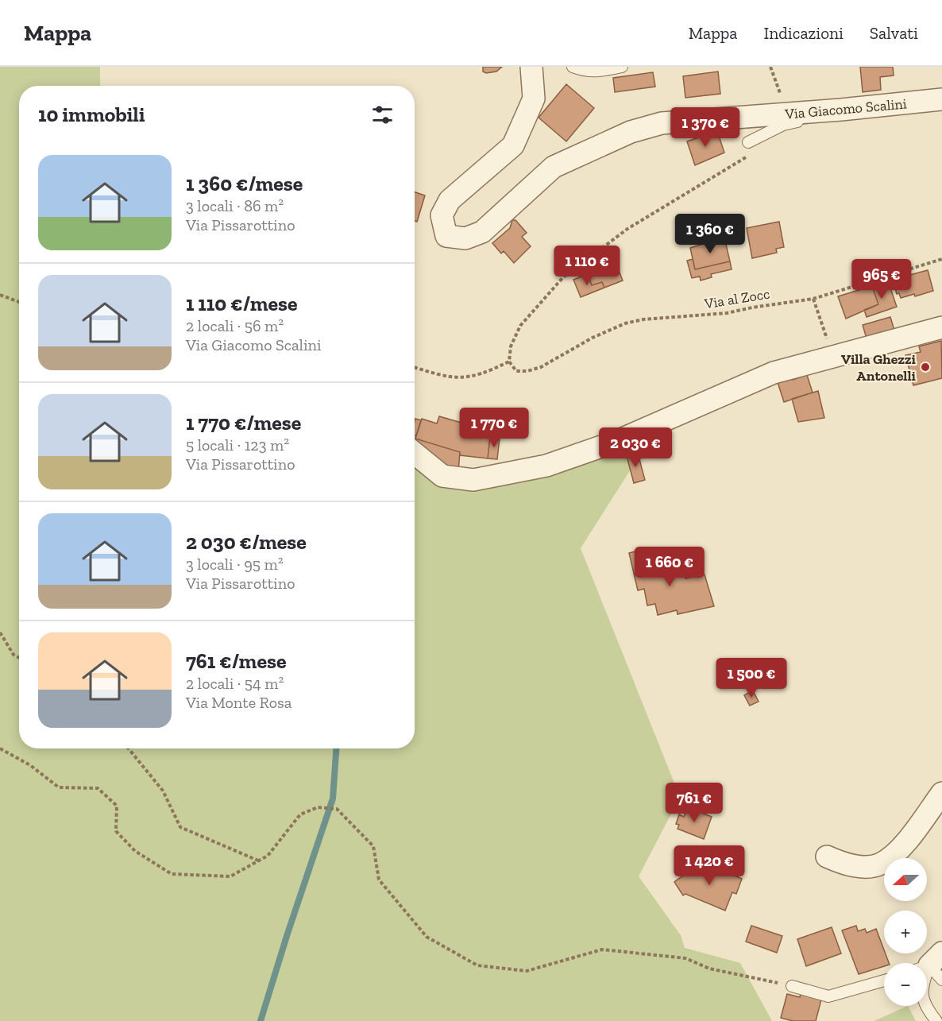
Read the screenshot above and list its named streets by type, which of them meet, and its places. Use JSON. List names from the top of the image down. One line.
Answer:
{"streets":{"street":["Via Giacomo Scalini"],"path":["Via al Zocc"]},"places":["Villa Ghezzi Antonelli"],"north":"left","page":{"header":"Mappa","nav":["Mappa","Indicazioni","Salvati"],"heading":"10 immobili","price":["1 370 €","1 360 €","1 110 €","965 €","1 770 €","2 030 €","1 660 €","1 500 €","761 €","1 420 €"],"list":[{"name":"1 360 €/mese","note":"3 locali · 86 m² · Via Pissarottino"},{"name":"1 110 €/mese","note":"2 locali · 56 m² · Via Giacomo Scalini"},{"name":"1 770 €/mese","note":"5 locali · 123 m² · Via Pissarottino"},{"name":"2 030 €/mese","note":"3 locali · 95 m² · Via Pissarottino"},{"name":"761 €/mese","note":"2 locali · 54 m² · Via Monte Rosa"}],"map_buttons":["+","−"]}}
